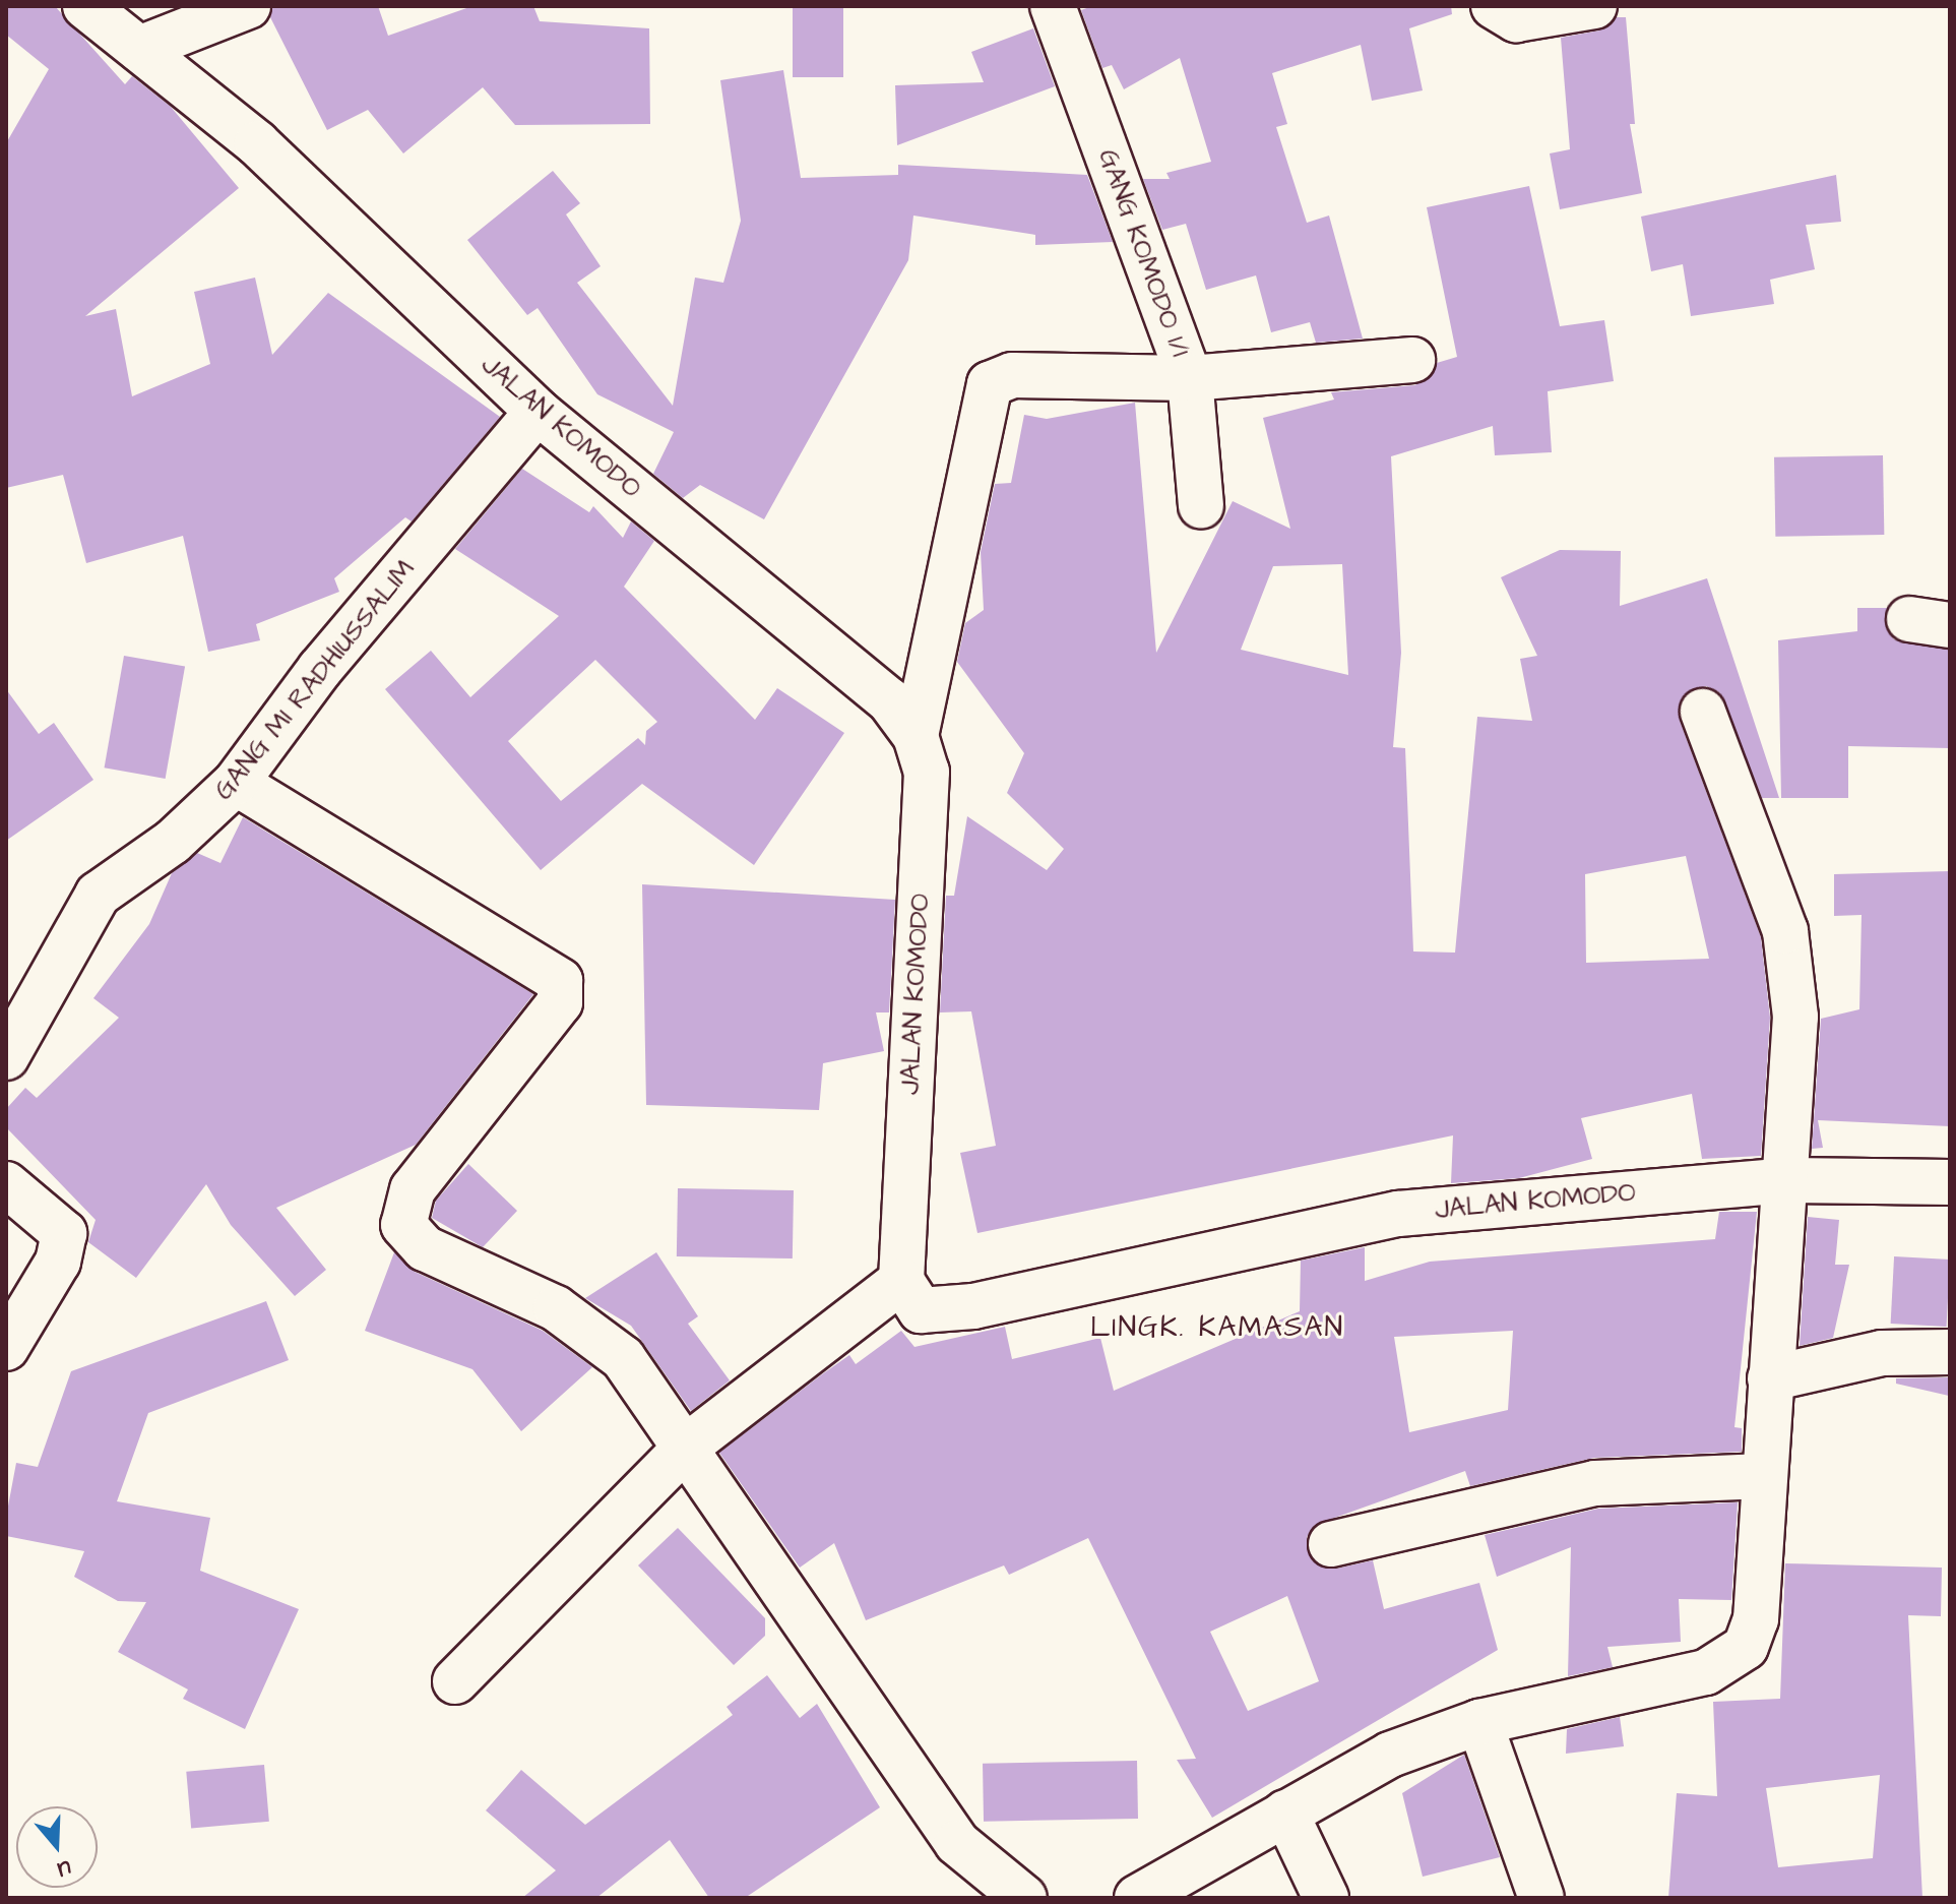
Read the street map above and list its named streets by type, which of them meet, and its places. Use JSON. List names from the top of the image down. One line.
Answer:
{"streets":{"street":["GANG KOMODO 1/1","JALAN KOMODO","GANG MI RADHIUSSALIM"]},"crossings":[["JALAN KOMODO","GANG MI RADHIUSSALIM"]],"districts":["LINGK. KAMASAN"],"north":"bottom"}
